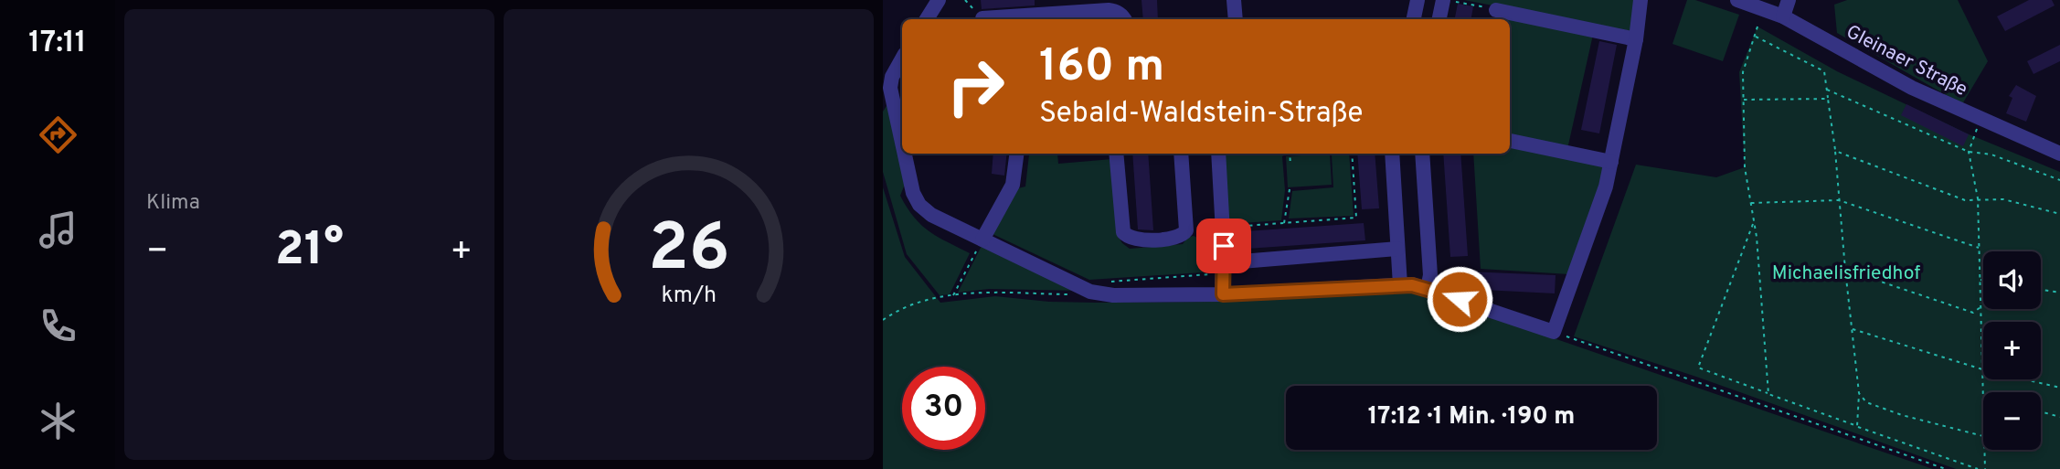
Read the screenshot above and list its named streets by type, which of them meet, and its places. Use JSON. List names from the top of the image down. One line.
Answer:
{"streets":{"street":["Gleinaer Straße"]},"parks":["Michaelisfriedhof"],"page":{"tabs":"17:11","tile":"Klima","turn":["160 m","Sebald-Waldstein-Straße"],"heat":["−","21°","+"],"map_buttons":["+","−"],"limit":"30","trip":"17:12 · 1 Min. · 190 m","gauge":["26","km/h"]}}
